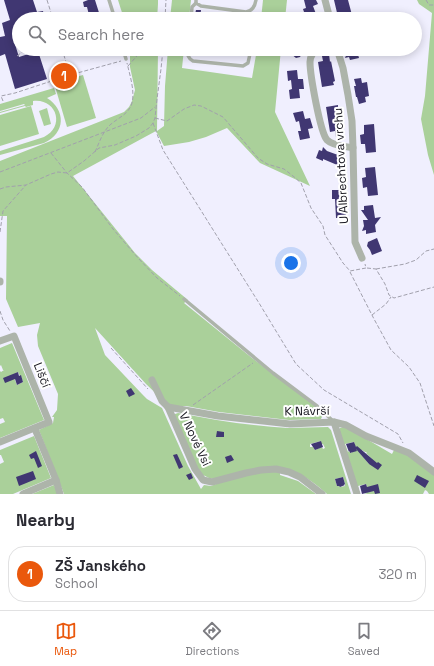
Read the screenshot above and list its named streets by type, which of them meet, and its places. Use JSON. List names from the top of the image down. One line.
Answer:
{"streets":{"street":["U Albrechtova vrchu","Liščí","K Návrší","V Nové Vsi"]},"crossings":[["K Návrší","V Nové Vsi"]],"page":{"search":"Search here","pins":"1","heading":"Nearby","list":[{"mark":"1","name":"ZŠ Janského","note":"School","value":"320 m"}],"nav":["Map","Directions","Saved"]}}
